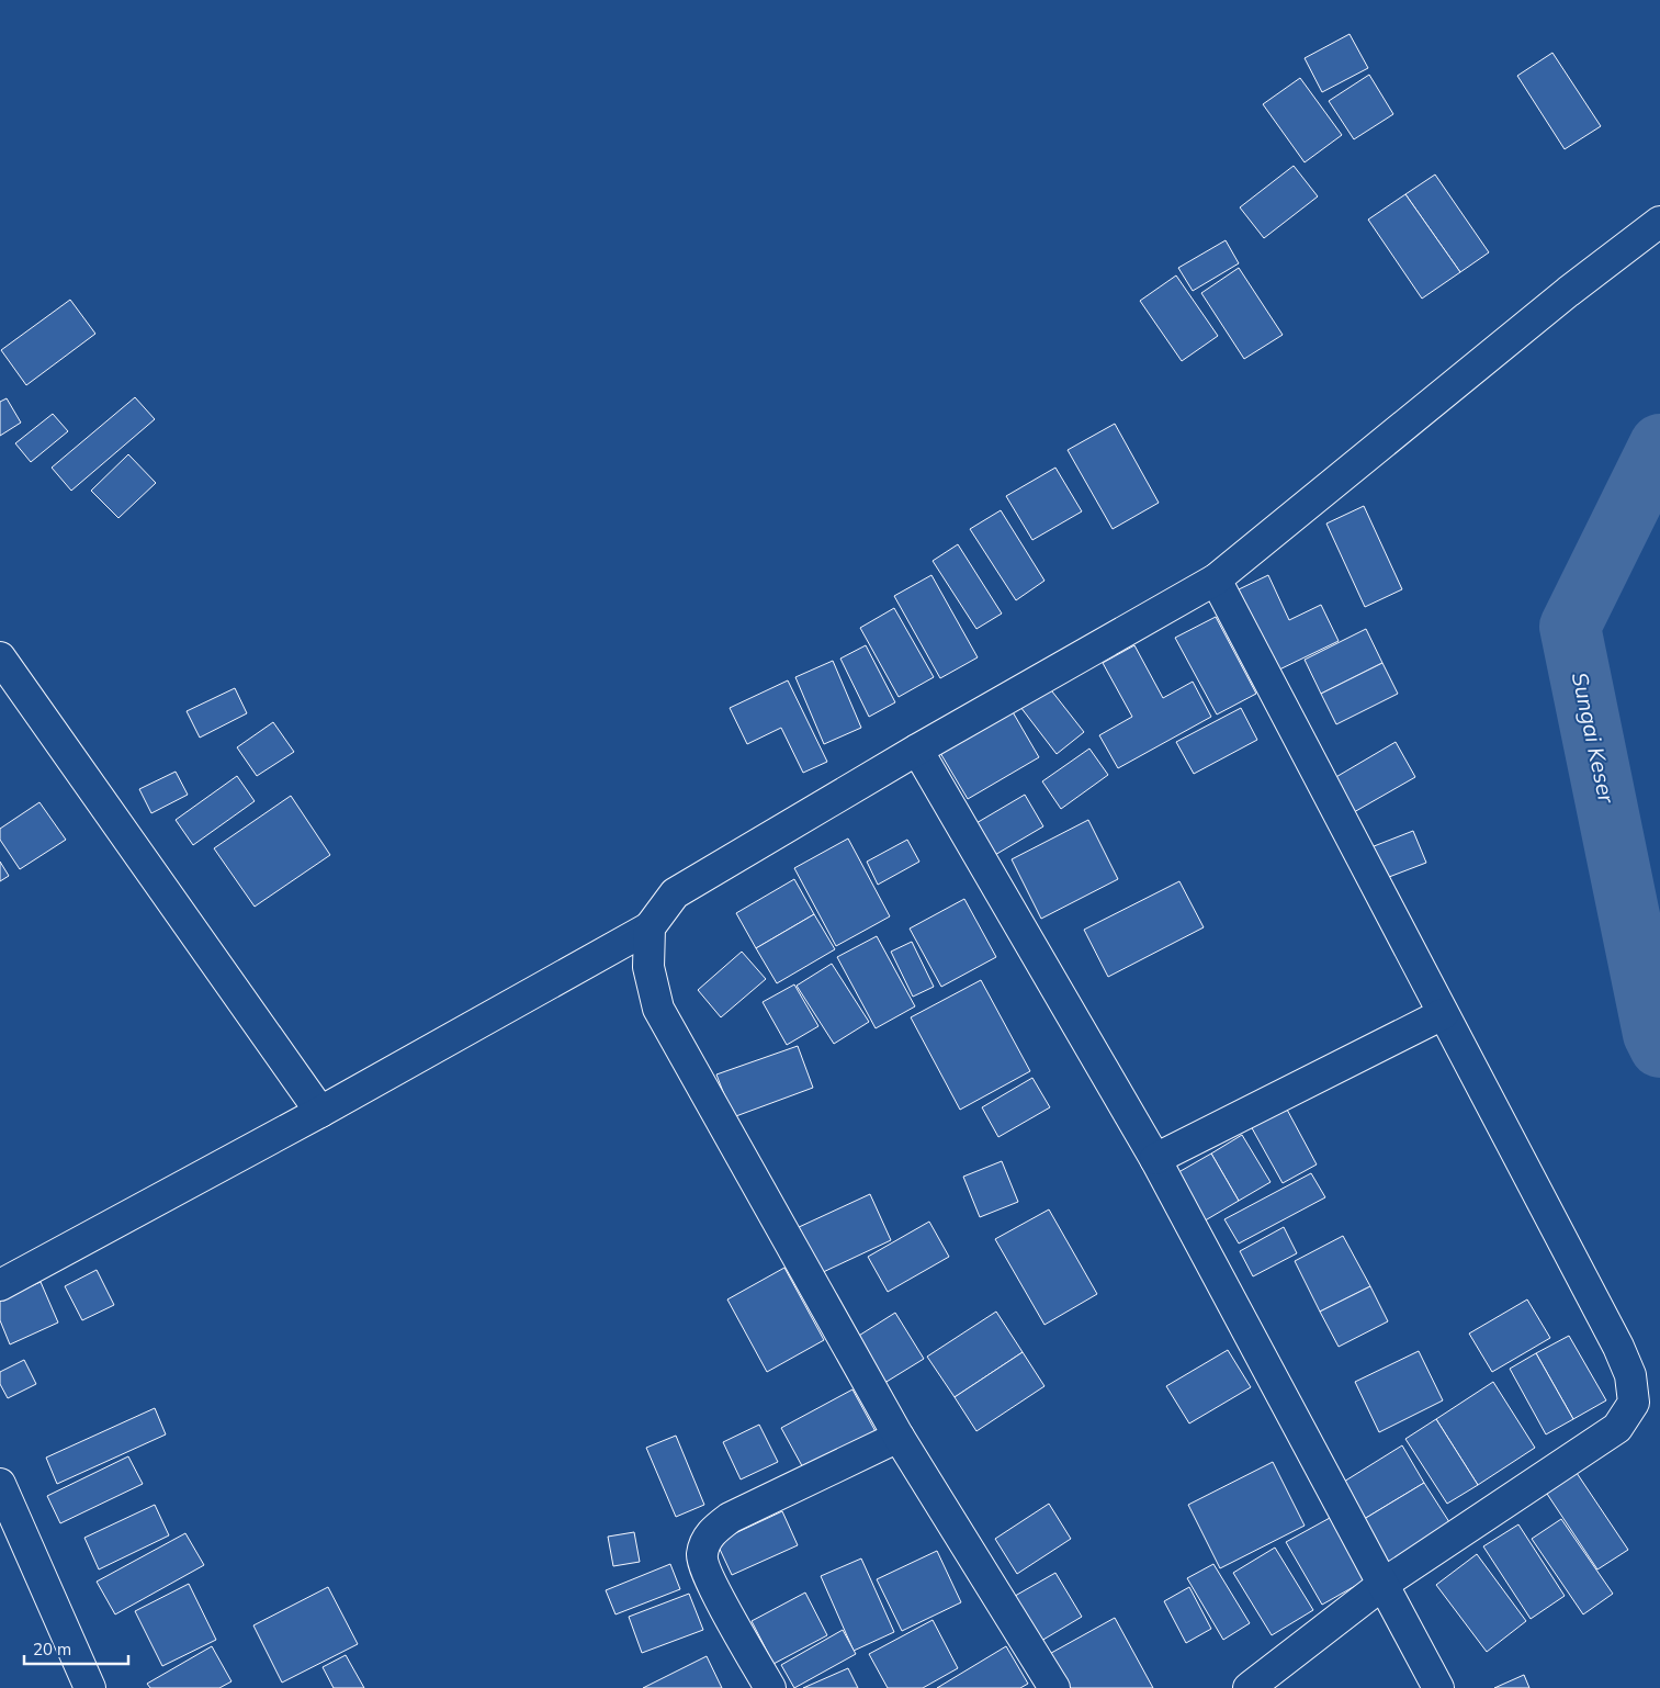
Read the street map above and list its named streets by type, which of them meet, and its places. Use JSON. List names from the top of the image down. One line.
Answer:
{"water":["Sungai Keser"],"scale_bar":"20 m"}
